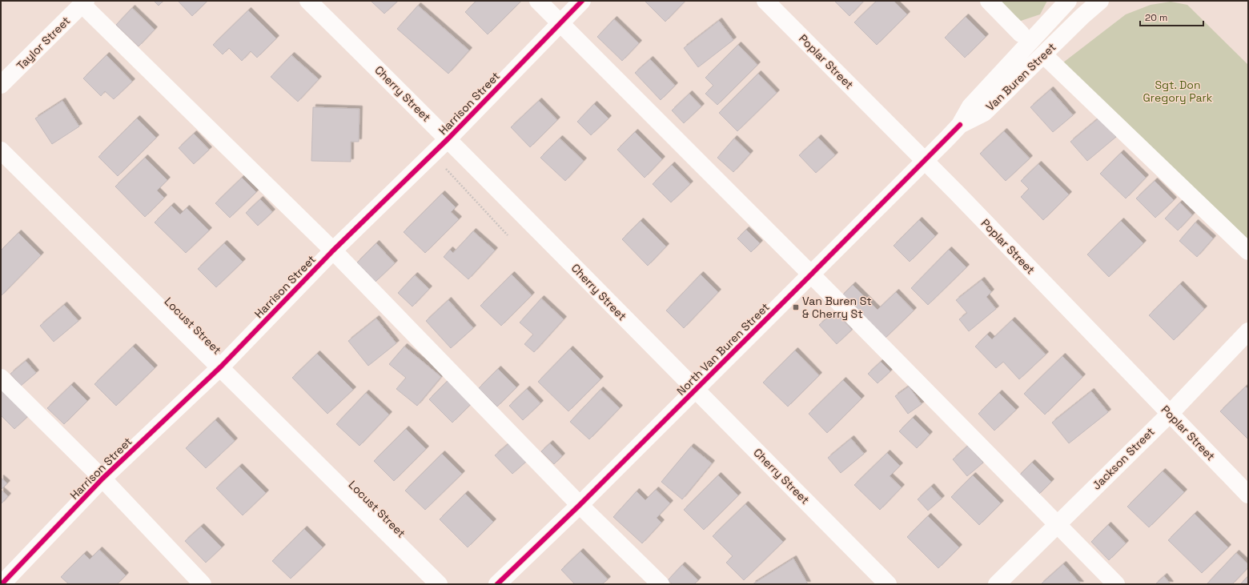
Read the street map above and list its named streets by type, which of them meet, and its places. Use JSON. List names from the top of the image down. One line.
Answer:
{"streets":{"street":["Taylor Street","Poplar Street","Van Buren Street","Cherry Street","Harrison Street","Locust Street","North Van Buren Street","Jackson Street"]},"crossings":[["Poplar Street","North Van Buren Street"],["Poplar Street","Jackson Street"],["Van Buren Street","North Van Buren Street"],["Cherry Street","Harrison Street"],["Cherry Street","North Van Buren Street"],["Harrison Street","Locust Street"]],"parks":["Sgt. Don Gregory Park"],"places":{"transit":["Van Buren St & Cherry St"]},"scale_bar":"20 m"}
